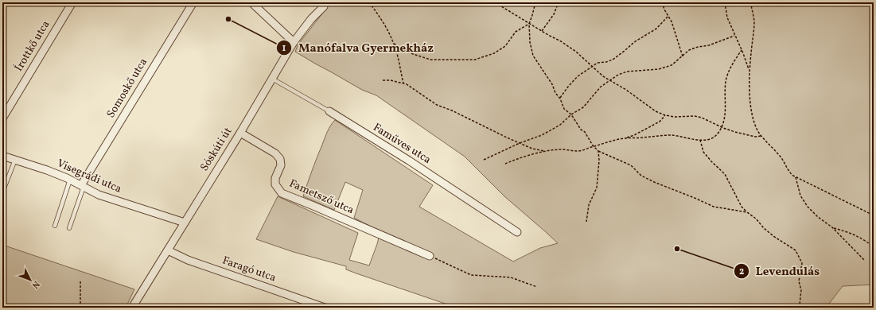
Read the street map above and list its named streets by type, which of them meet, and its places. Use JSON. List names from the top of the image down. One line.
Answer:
{"streets":{"street":["Írottkő utca","Somoskő utca","Faműves utca","Sóskúti út","Visegrádi utca","Fametsző utca","Faragó utca"]},"crossings":[["Somoskő utca","Visegrádi utca"],["Faműves utca","Sóskúti út"],["Sóskúti út","Visegrádi utca"],["Sóskúti út","Fametsző utca"],["Sóskúti út","Faragó utca"]],"places":["Manófalva Gyermekház","Levendulás"],"north":"bottom right"}
